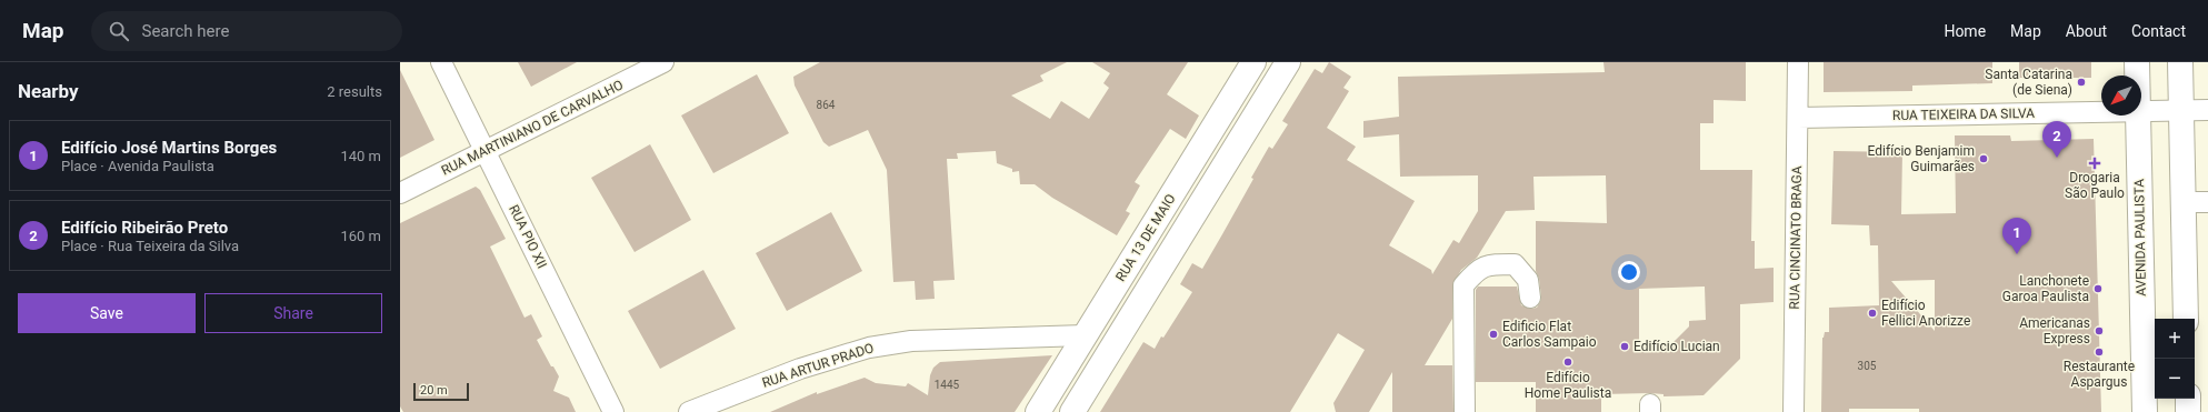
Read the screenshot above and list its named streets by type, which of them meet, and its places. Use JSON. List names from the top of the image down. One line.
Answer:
{"streets":{"main road":["RUA 13 DE MAIO","AVENIDA PAULISTA"],"street":["RUA TEIXEIRA DA SILVA","RUA MARTINIANO DE CARVALHO","RUA PIO XII","RUA CINCINATO BRAGA","RUA ARTUR PRADO"]},"crossings":[["RUA TEIXEIRA DA SILVA","RUA CINCINATO BRAGA"],["RUA MARTINIANO DE CARVALHO","RUA PIO XII"],["RUA 13 DE MAIO","RUA ARTUR PRADO"]],"places":{"other":["Santa Catarina (de Siena)","Edifício Benjamim Guimarães","Lanchonete Garoa Paulista","Edifício Fellici Anorizze","Americanas Express","Edificio Flat Carlos Sampaio","Edifício Lucian","Restaurante Aspargus","Edifício Home Paulista"],"health":["Drogaria São Paulo"]},"house_numbers":["864","305","1445"],"scale_bar":"20 m","north":"bottom left","page":{"header":"Map","search":"Search here","nav":["Home","Map","About","Contact"],"heading":["Nearby","2 results"],"list":[{"mark":"1","name":"Edifício José Martins Borges","note":"Place · Avenida Paulista","value":"140 m"},{"mark":"2","name":"Edifício Ribeirão Preto","note":"Place · Rua Teixeira da Silva","value":"160 m"}],"pins":["2","1"],"buttons":["Save","Share"],"map_buttons":["+","−"],"scale":"20 m"}}
